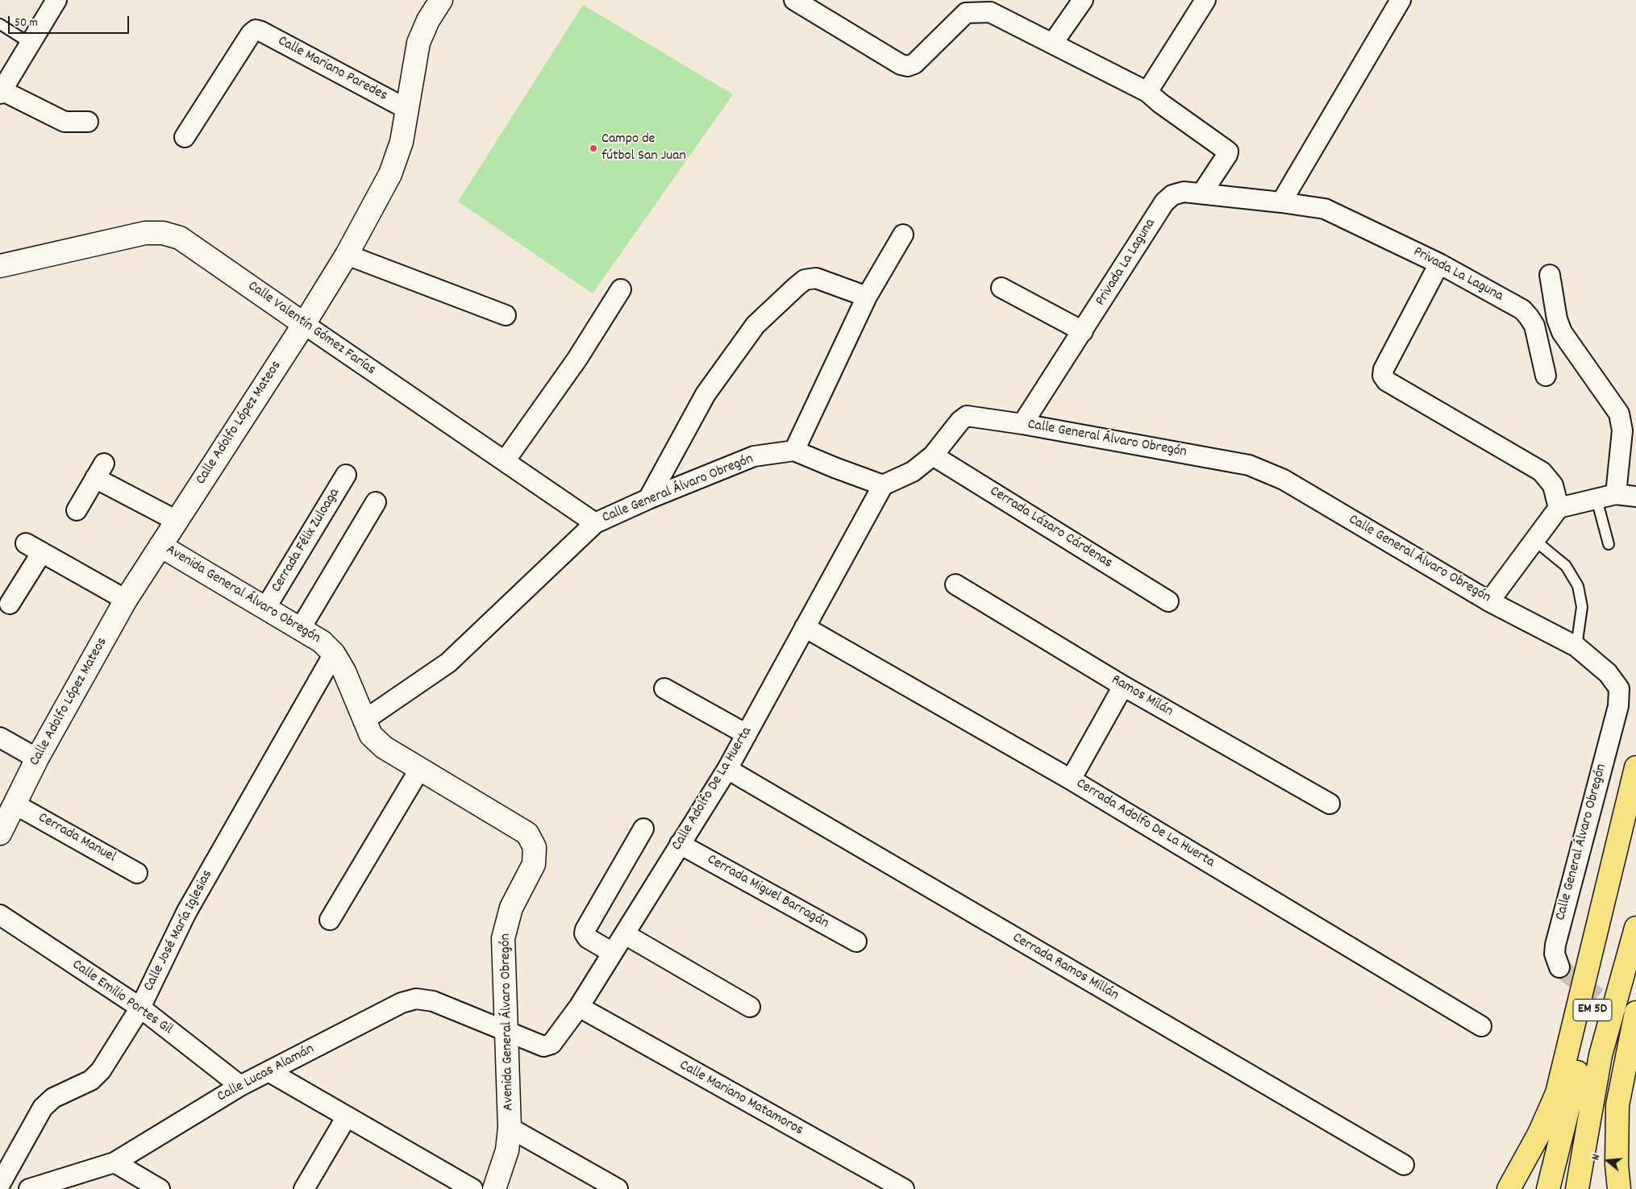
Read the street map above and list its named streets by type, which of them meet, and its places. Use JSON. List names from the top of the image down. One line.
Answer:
{"streets":{"highway":["EM 5D"],"main road":["Calle Valentín Gómez Farías","Calle Adolfo López Mateos","Avenida General Álvaro Obregón"],"street":["Calle Mariano Paredes","Privada La Laguna","Calle General Álvaro Obregón","Cerrada Lázaro Cárdenas","Cerrada Félix Zuloaga","Ramos Milán","Calle Adolfo De La Huerta","Cerrada Adolfo De La Huerta","Cerrada Manuel","Cerrada Miguel Barragán","Calle José María Iglesias","Cerrada Ramos Millán","Calle Emilio Portes Gil","Calle Lucas Alamán","Calle Mariano Matamoros"]},"crossings":[["Calle Mariano Paredes","Calle Adolfo López Mateos"],["Privada La Laguna","Calle General Álvaro Obregón"],["Calle Valentín Gómez Farías","Calle Adolfo López Mateos"],["Calle Valentín Gómez Farías","Calle General Álvaro Obregón"],["Calle Adolfo López Mateos","Avenida General Álvaro Obregón"],["Calle Adolfo López Mateos","Cerrada Manuel"],["Calle General Álvaro Obregón","Cerrada Lázaro Cárdenas"],["Calle General Álvaro Obregón","Avenida General Álvaro Obregón"],["Calle General Álvaro Obregón","Calle Adolfo De La Huerta"],["Cerrada Félix Zuloaga","Avenida General Álvaro Obregón"],["Avenida General Álvaro Obregón","Calle Adolfo De La Huerta"],["Avenida General Álvaro Obregón","Calle José María Iglesias"],["Avenida General Álvaro Obregón","Calle Lucas Alamán"],["Calle Adolfo De La Huerta","Cerrada Adolfo De La Huerta"],["Calle Adolfo De La Huerta","Cerrada Miguel Barragán"],["Calle Adolfo De La Huerta","Cerrada Ramos Millán"],["Calle Adolfo De La Huerta","Calle Lucas Alamán"],["Calle Adolfo De La Huerta","Calle Mariano Matamoros"],["Calle José María Iglesias","Calle Emilio Portes Gil"],["Calle Emilio Portes Gil","Calle Lucas Alamán"]],"places":["Campo de fútbol San Juan"],"scale_bar":"50 m","north":"left"}
